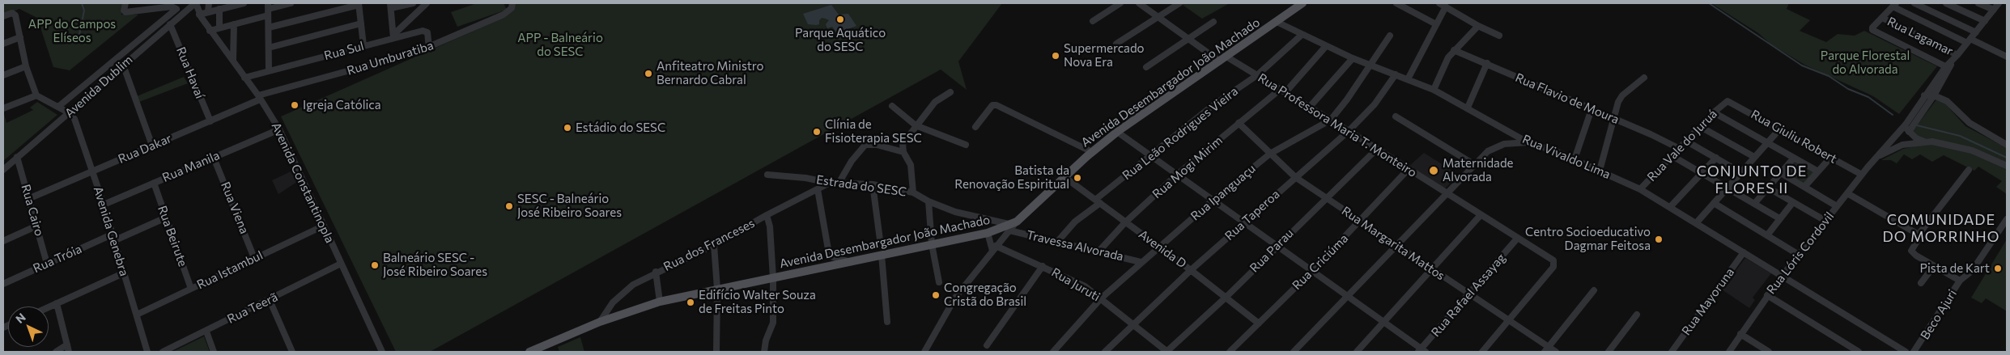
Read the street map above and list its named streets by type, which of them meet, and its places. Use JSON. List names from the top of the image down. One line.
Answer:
{"streets":{"main road":["Avenida Desembargador João Machado"],"street":["Rua Lagamar","Rua Sul","Rua Umburatiba","Rua Havaí","Avenida Dublim","Rua Flavio de Moura","Rua Professora Maria T. Monteiro","Rua Leão Rodrigues Vieira","Rua Giuliu Robert","Rua Vale do Juruá","Rua Dakar","Rua Vivaldo Lima","Rua Manila","Rua Mogi Mirim","Avenida Constantinopla","Estrada do SESC","Rua Ipanguaçu","Rua Viena","Rua Cairo","Rua Taperoa","Avenida Genebra","Rua Beirute","Rua Margarita Mattos","Rua dos Franceses","Travessa Alvorada","Avenida D","Rua Parau","Rua Lóris Cordovil","Rua Tróia","Rua Criciúma","Rua Istambul","Rua Juruti","Rua Rafael Assayag","Rua Mayoruna","Rua Teerã","Beco Ajuri"]},"crossings":[["Rua Sul","Rua Umburatiba"],["Rua Sul","Avenida Constantinopla"],["Rua Umburatiba","Rua Dakar"],["Rua Umburatiba","Avenida Constantinopla"],["Rua Havaí","Avenida Dublim"],["Rua Havaí","Rua Dakar"],["Avenida Desembargador João Machado","Rua Professora Maria T. Monteiro"],["Avenida Desembargador João Machado","Rua Vivaldo Lima"],["Avenida Desembargador João Machado","Estrada do SESC"],["Avenida Desembargador João Machado","Rua dos Franceses"],["Avenida Desembargador João Machado","Travessa Alvorada"],["Avenida Desembargador João Machado","Avenida D"],["Avenida Dublim","Avenida Constantinopla"],["Avenida Dublim","Rua Cairo"],["Avenida Dublim","Avenida Genebra"],["Rua Flavio de Moura","Rua Vale do Juruá"],["Rua Professora Maria T. Monteiro","Rua Leão Rodrigues Vieira"],["Rua Professora Maria T. Monteiro","Rua Mogi Mirim"],["Rua Professora Maria T. Monteiro","Rua Ipanguaçu"],["Rua Professora Maria T. Monteiro","Rua Taperoa"],["Rua Professora Maria T. Monteiro","Rua Margarita Mattos"],["Rua Professora Maria T. Monteiro","Rua Parau"],["Rua Professora Maria T. Monteiro","Rua Criciúma"],["Rua Professora Maria T. Monteiro","Rua Rafael Assayag"],["Rua Leão Rodrigues Vieira","Rua Vivaldo Lima"],["Rua Leão Rodrigues Vieira","Travessa Alvorada"],["Rua Leão Rodrigues Vieira","Avenida D"],["Rua Giuliu Robert","Rua Vale do Juruá"],["Rua Giuliu Robert","Rua Lóris Cordovil"],["Rua Vale do Juruá","Rua Vivaldo Lima"],["Rua Dakar","Avenida Constantinopla"],["Rua Dakar","Rua Cairo"],["Rua Dakar","Avenida Genebra"],["Rua Vivaldo Lima","Rua Mogi Mirim"],["Rua Vivaldo Lima","Rua Ipanguaçu"],["Rua Vivaldo Lima","Rua Taperoa"],["Rua Vivaldo Lima","Rua Lóris Cordovil"],["Rua Vivaldo Lima","Rua Mayoruna"],["Rua Manila","Avenida Constantinopla"],["Rua Manila","Rua Viena"],["Rua Manila","Avenida Genebra"],["Rua Manila","Rua Beirute"],["Rua Mogi Mirim","Rua Margarita Mattos"],["Rua Mogi Mirim","Travessa Alvorada"],["Rua Mogi Mirim","Avenida D"],["Avenida Constantinopla","Rua Istambul"],["Avenida Constantinopla","Rua Teerã"],["Estrada do SESC","Rua dos Franceses"],["Rua Ipanguaçu","Rua Margarita Mattos"],["Rua Ipanguaçu","Travessa Alvorada"],["Rua Ipanguaçu","Avenida D"],["Rua Ipanguaçu","Rua Juruti"],["Rua Viena","Rua Istambul"],["Rua Cairo","Rua Tróia"],["Rua Taperoa","Rua Margarita Mattos"],["Rua Taperoa","Avenida D"],["Rua Taperoa","Rua Juruti"],["Avenida Genebra","Rua Tróia"],["Avenida Genebra","Rua Istambul"],["Rua Beirute","Rua Tróia"],["Rua Beirute","Rua Istambul"],["Rua Margarita Mattos","Rua Parau"],["Rua Margarita Mattos","Rua Criciúma"],["Rua Margarita Mattos","Rua Rafael Assayag"],["Avenida D","Rua Parau"],["Avenida D","Rua Criciúma"],["Rua Parau","Rua Juruti"]],"districts":["CONJUNTO DE FLORES II","COMUNIDADE DO MORRINHO"],"parks":["APP do Campos Elíseos","APP - Balneário do SESC","Parque Florestal do Alvorada"],"places":["Parque Aquático do SESC","Supermercado Nova Era","Anfiteatro Ministro Bernardo Cabral","Igreja Católica","Estádio do SESC","Clínia de Fisioterapia SESC","Maternidade Alvorada","Batista da Renovação Espiritual","SESC - Balneário José Ribeiro Soares","Centro Socioeducativo Dagmar Feitosa","Balneário SESC - José Ribeiro Soares","Pista de Kart","Congregação Cristã do Brasil","Edifício Walter Souza de Freitas Pinto"],"north":"top left"}
